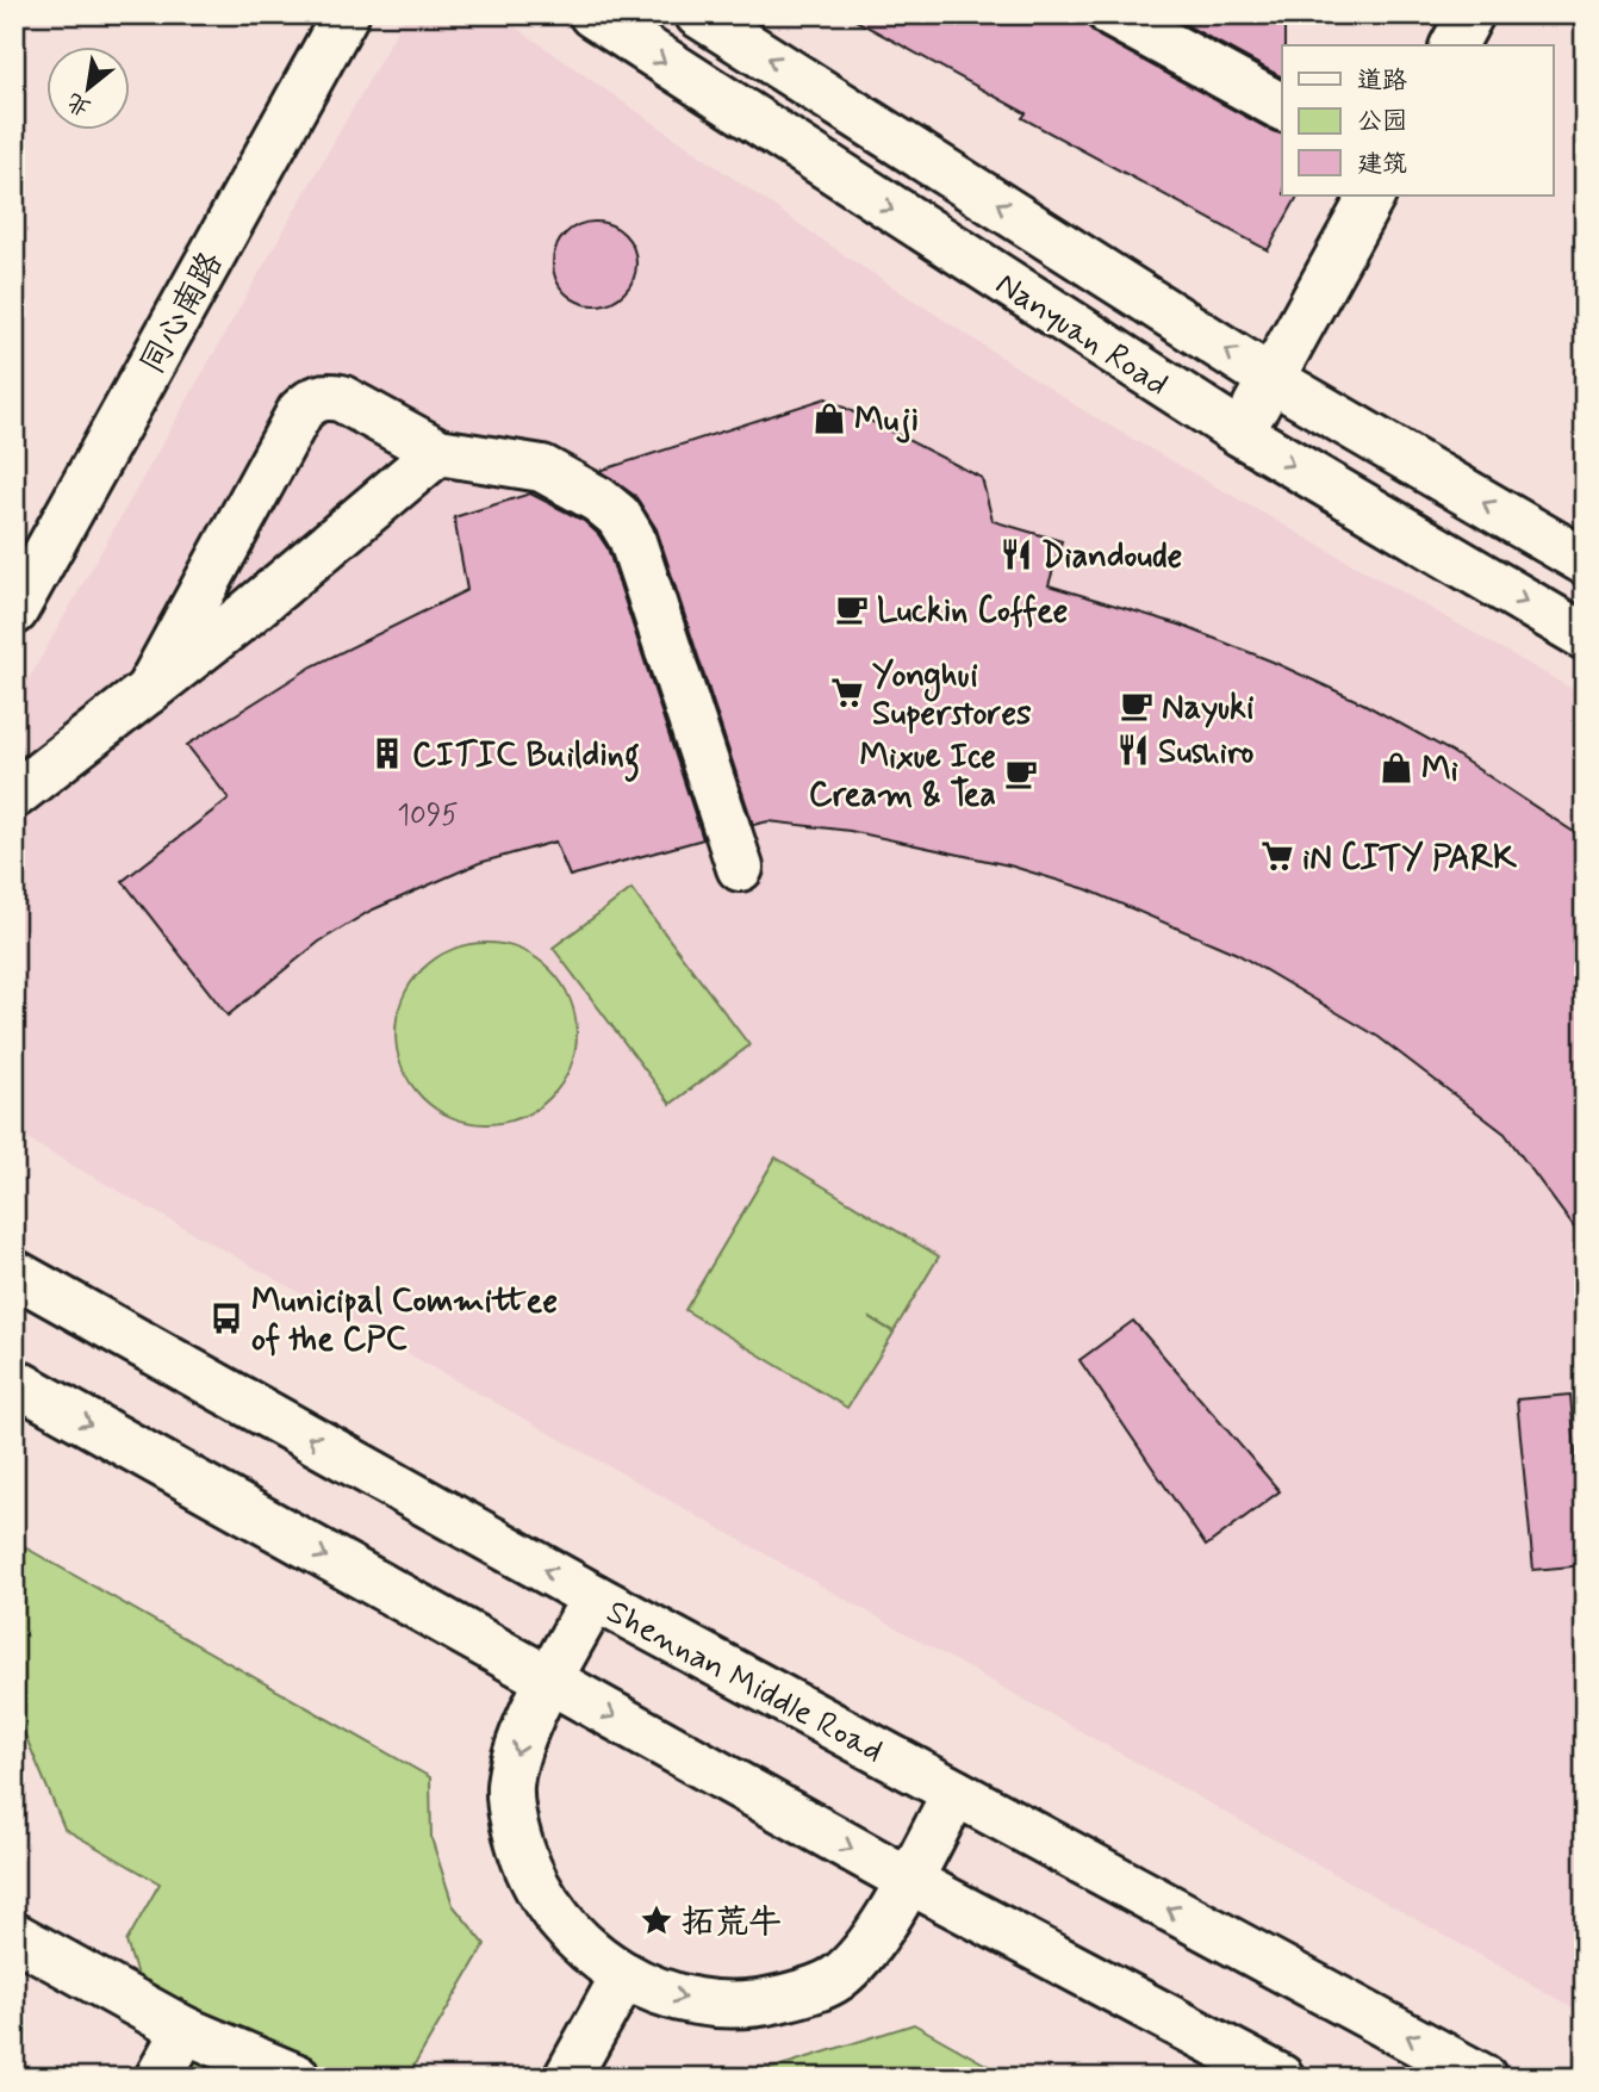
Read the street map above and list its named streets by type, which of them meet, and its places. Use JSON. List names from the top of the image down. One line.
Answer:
{"streets":{"main road":["同心南路","Nanyuan Road","Shennan Middle Road"]},"places":{"shop":["Muji","Mi"],"restaurant":["Diandoude","Sushiro"],"cafe":["Luckin Coffee","Nayuki","Mixue Ice Cream & Tea"],"supermarket":["Yonghui Superstores","iN CITY PARK"],"building":["CITIC Building"],"bus stop":["Municipal Committee of the CPC"],"place":["拓荒牛"]},"house_numbers":["1095"],"legend":["道路","公园","建筑"],"north":"bottom left"}
